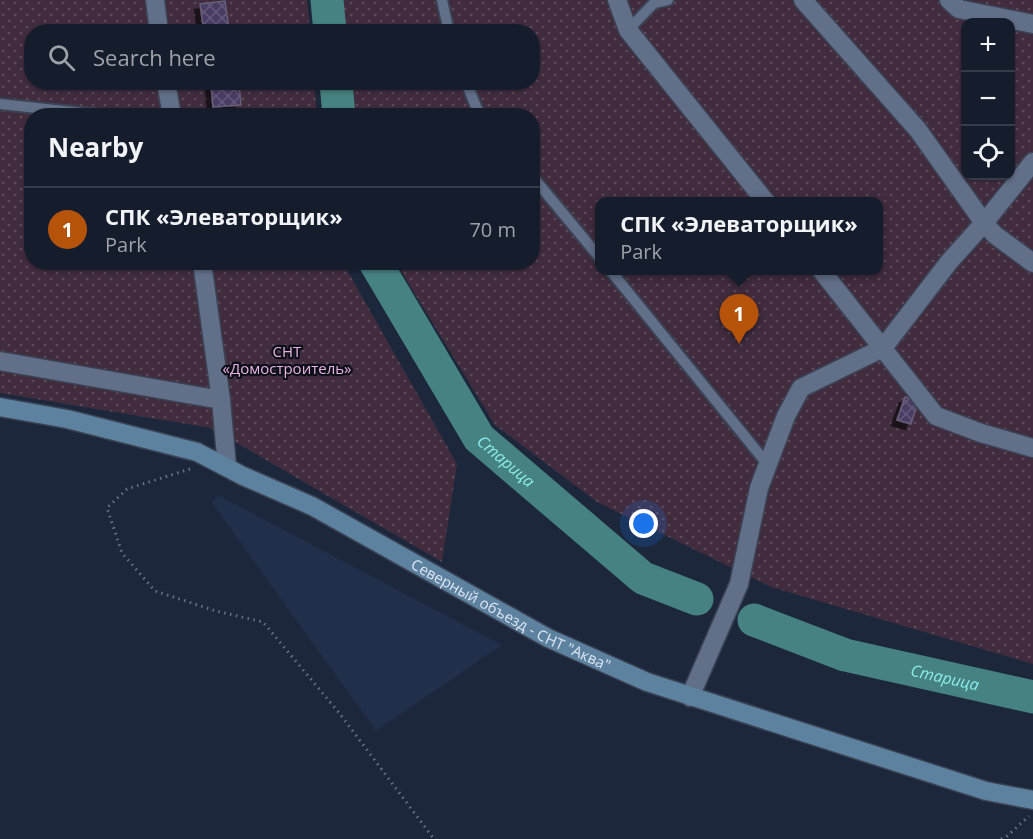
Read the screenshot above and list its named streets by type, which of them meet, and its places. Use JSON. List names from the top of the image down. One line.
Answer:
{"streets":{"street":["Северный объезд - СНТ \"Аква\""]},"water":["Старица"],"parks":["СНТ «Домостроитель»"],"page":{"map_buttons":["+","−"],"search":"Search here","heading":"Nearby","list":[{"mark":"1","name":"СПК «Элеваторщик»","note":"Park","value":"70 m"}],"popup":["СПК «Элеваторщик»","Park"],"pins":"1"}}
